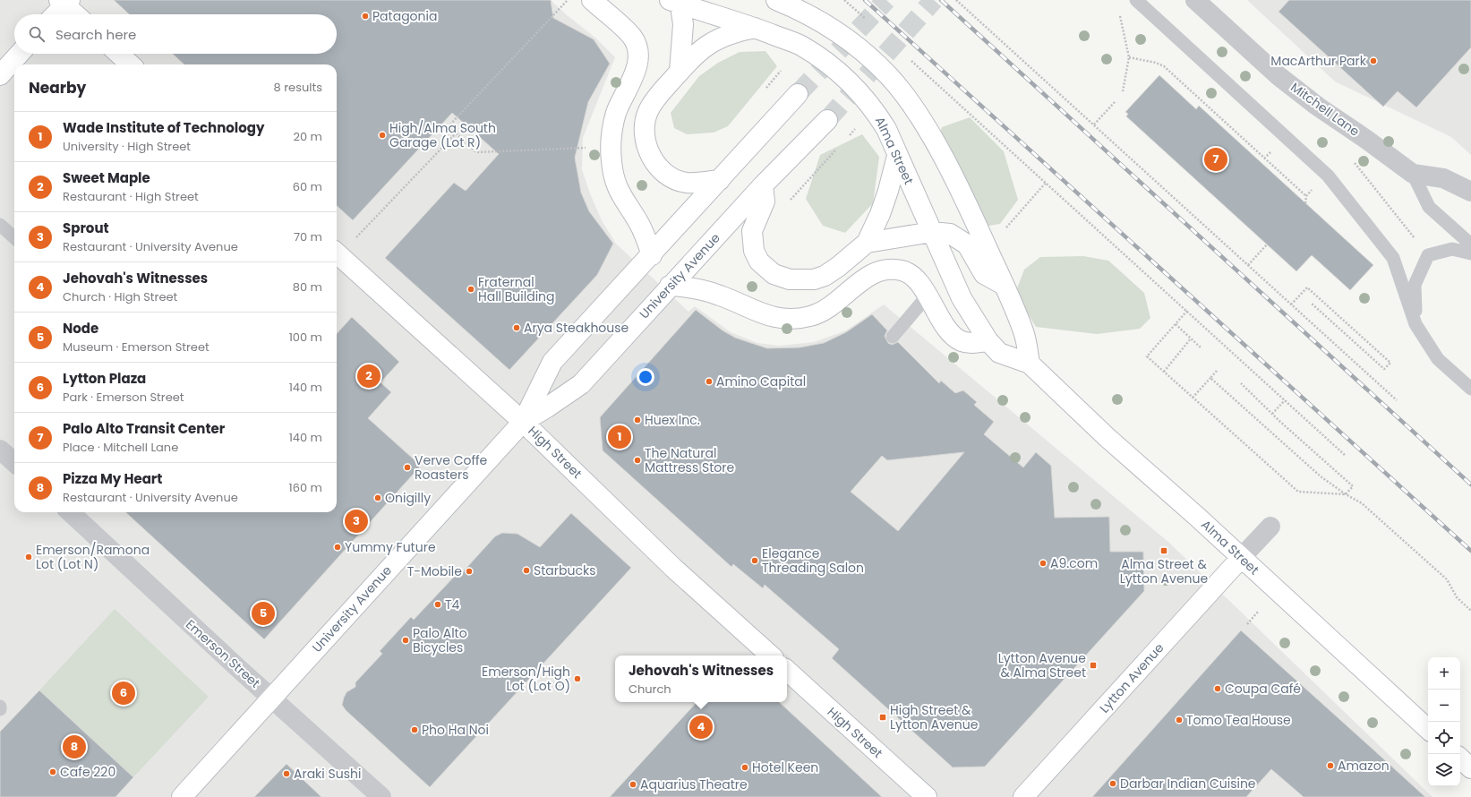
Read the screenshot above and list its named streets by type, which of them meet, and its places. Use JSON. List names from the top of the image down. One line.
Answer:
{"streets":{"main road":["Alma Street","University Avenue","High Street","Lytton Avenue"],"street":["Mitchell Lane","Emerson Street"]},"crossings":[["Alma Street","Lytton Avenue"],["University Avenue","High Street"],["University Avenue","Emerson Street"]],"places":{"other":["Patagonia","MacArthur Park","High/Alma South Garage (Lot R)","Fraternal Hall Building","Arya Steakhouse","Amino Capital","Huex Inc.","The Natural Mattress Store","Verve Coffe Roasters","Onigilly","Yummy Future","Emerson/Ramona Lot (Lot N)","Elegance Threading Salon","A9.com","Starbucks","T-Mobile","T4","Palo Alto Bicycles","Emerson/High Lot (Lot O)","Coupa Café","Tomo Tea House","Pho Ha Noi","Amazon","Hotel Keen","Cafe 220","Araki Sushi","Darbar Indian Cuisine","Aquarius Theatre"],"transit":["Alma Street & Lytton Avenue","Lytton Avenue & Alma Street","High Street & Lytton Avenue"]},"page":{"search":"Search here","heading":["Nearby","8 results"],"list":[{"mark":"1","name":"Wade Institute of Technology","note":"University · High Street","value":"20 m"},{"mark":"2","name":"Sweet Maple","note":"Restaurant · High Street","value":"60 m"},{"mark":"3","name":"Sprout","note":"Restaurant · University Avenue","value":"70 m"},{"mark":"4","name":"Jehovah's Witnesses","note":"Church · High Street","value":"80 m"},{"mark":"5","name":"Node","note":"Museum · Emerson Street","value":"100 m"},{"mark":"6","name":"Lytton Plaza","note":"Park · Emerson Street","value":"140 m"},{"mark":"7","name":"Palo Alto Transit Center","note":"Place · Mitchell Lane","value":"140 m"},{"mark":"8","name":"Pizza My Heart","note":"Restaurant · University Avenue","value":"160 m"}],"pins":["7","2","1","3","5","6","4","8"],"popup":["Jehovah's Witnesses","Church"],"map_buttons":["+","−"]}}
